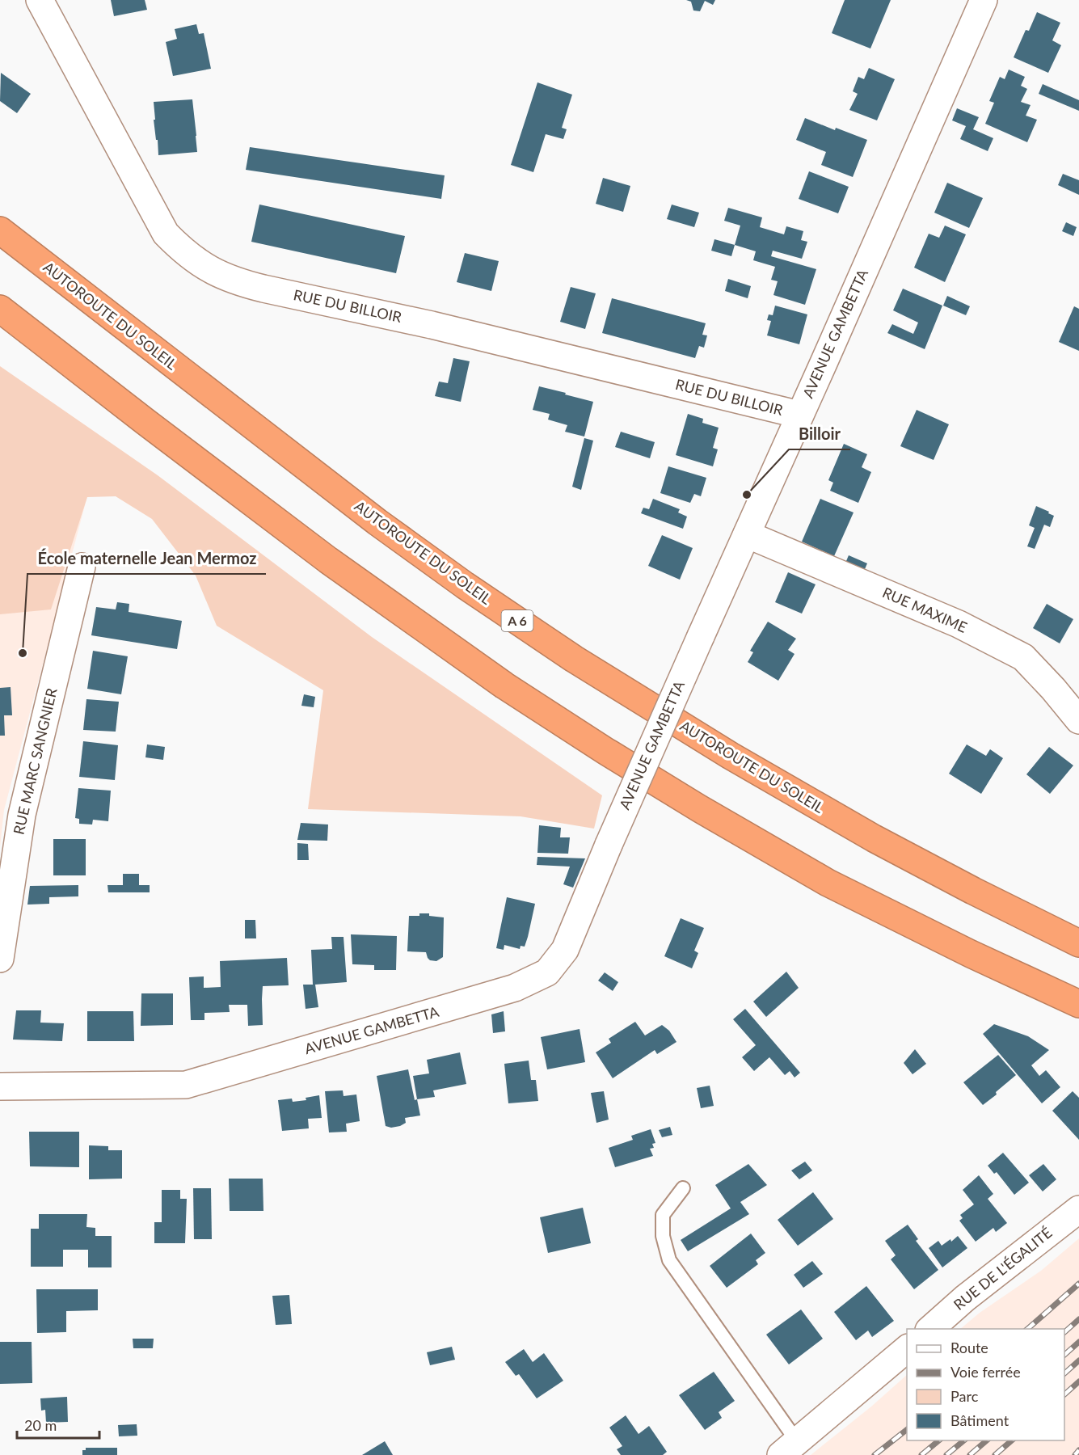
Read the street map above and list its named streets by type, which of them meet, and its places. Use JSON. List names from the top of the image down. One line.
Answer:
{"streets":{"highway":["AUTOROUTE DU SOLEIL","A 6"],"street":["RUE DU BILLOIR","AVENUE GAMBETTA","RUE MAXIME","RUE MARC SANGNIER","RUE DE L'ÉGALITÉ"]},"crossings":[["RUE DU BILLOIR","AVENUE GAMBETTA"],["AVENUE GAMBETTA","RUE MAXIME"]],"places":["Billoir","École maternelle Jean Mermoz"],"legend":["Route","Voie ferrée","Parc","Bâtiment"],"scale_bar":"20 m"}
